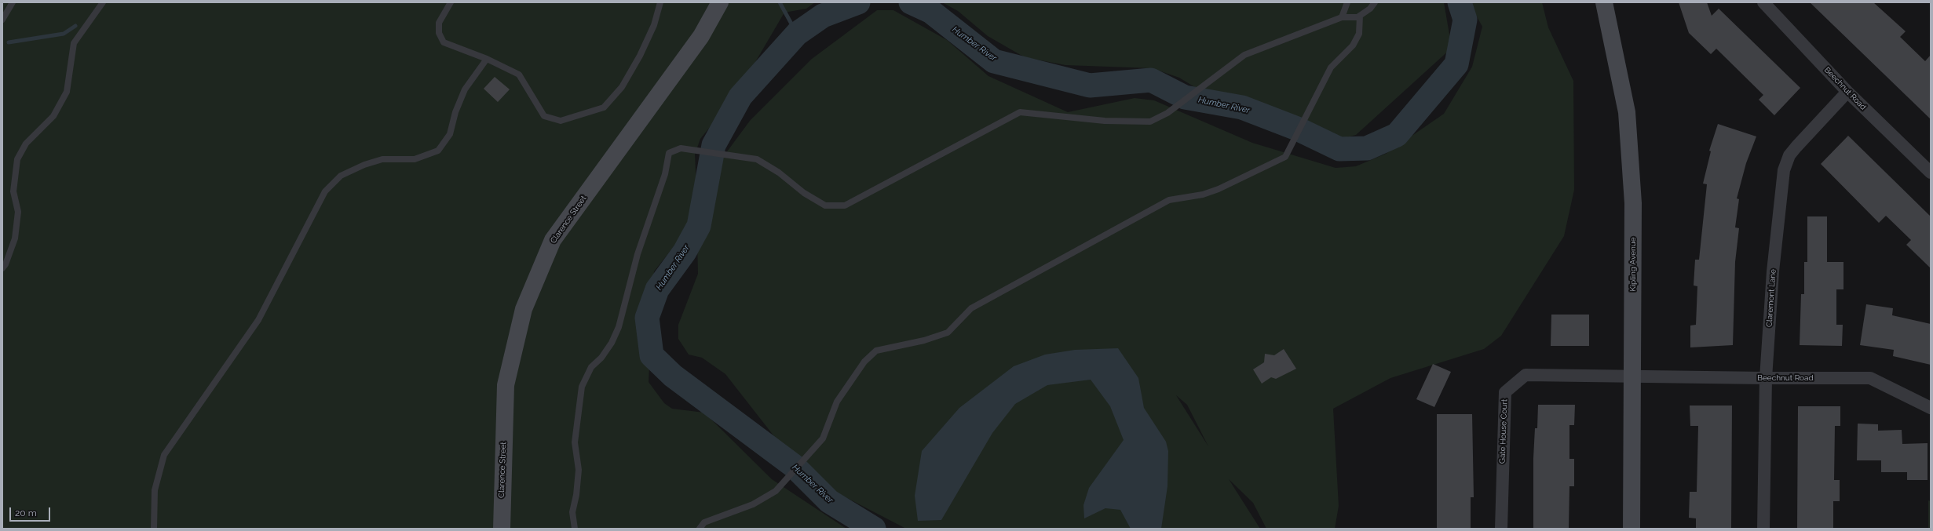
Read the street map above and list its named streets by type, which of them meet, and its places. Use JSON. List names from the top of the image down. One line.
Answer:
{"streets":{"street":["Beechnut Road","Clarence Street","Kipling Avenue","Claremont Lane","Gate House Court"]},"crossings":[["Beechnut Road","Kipling Avenue"],["Beechnut Road","Claremont Lane"],["Beechnut Road","Gate House Court"],["Kipling Avenue","Gate House Court"]],"water":["Humber River"],"scale_bar":"20 m"}
